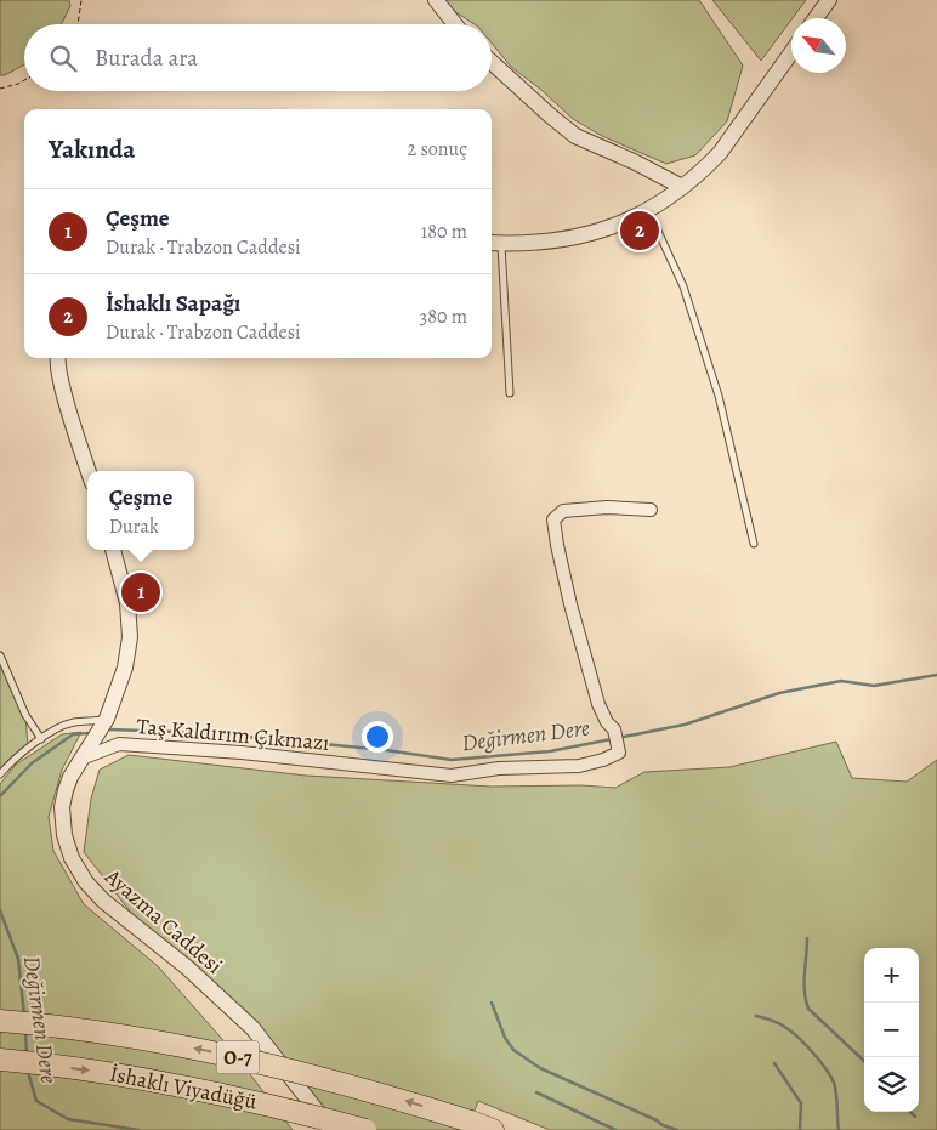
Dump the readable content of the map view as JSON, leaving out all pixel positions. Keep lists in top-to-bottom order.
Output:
{
  "streets": {
    "highway": ["O-7", "İshaklı Viyadüğü"],
    "street": ["Taş Kaldırım Çıkmazı", "Ayazma Caddesi"]
  },
  "crossings": [
    ["Taş Kaldırım Çıkmazı", "Ayazma Caddesi"]
  ],
  "water": ["Değirmen Dere"],
  "north": "top left",
  "page": {
    "search": "Burada ara",
    "heading": ["Yakında", "2 sonuç"],
    "list": [
      {
        "mark": "1",
        "name": "Çeşme",
        "note": "Durak · Trabzon Caddesi",
        "value": "180 m"
      },
      {
        "mark": "2",
        "name": "İshaklı Sapağı",
        "note": "Durak · Trabzon Caddesi",
        "value": "380 m"
      }
    ],
    "pins": ["2", "1"],
    "popup": ["Çeşme", "Durak"],
    "map_buttons": ["+", "−"]
  }
}
